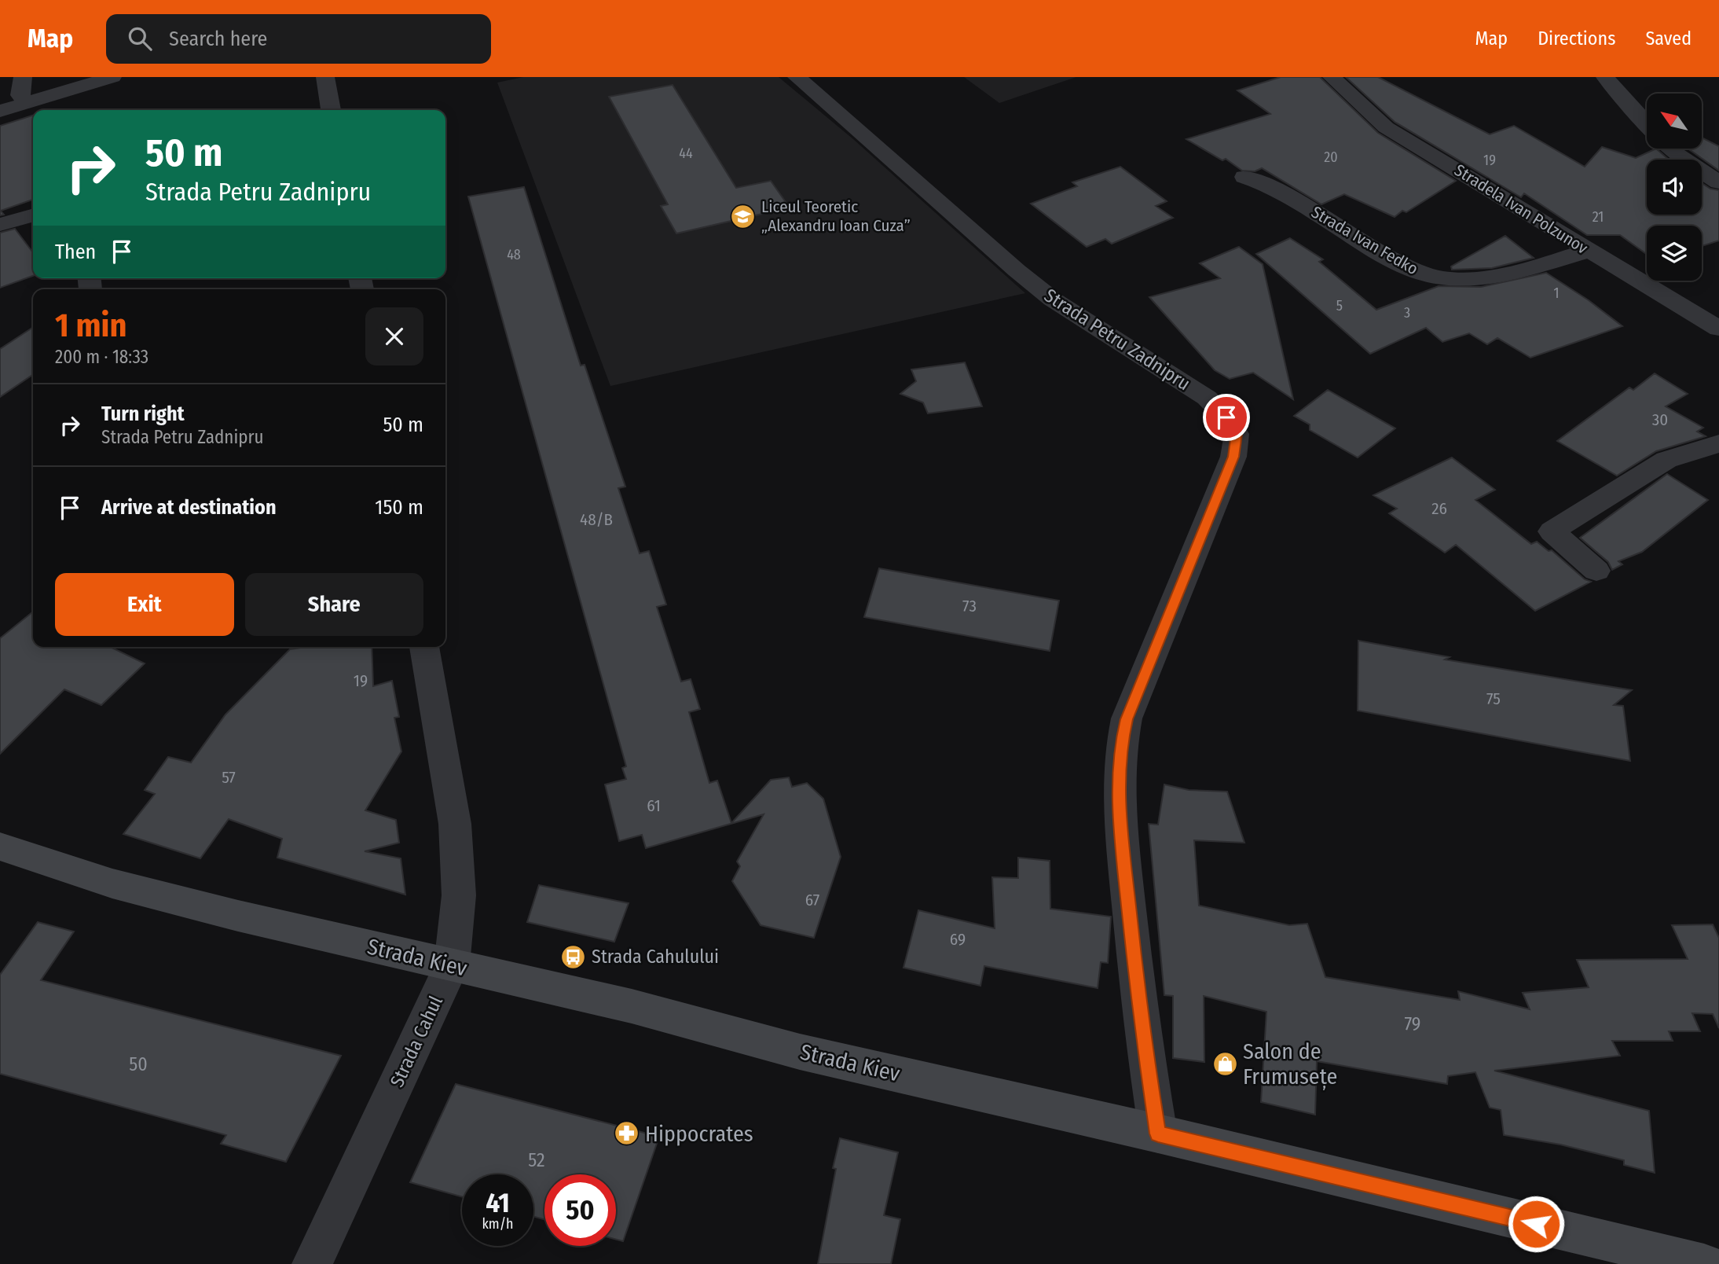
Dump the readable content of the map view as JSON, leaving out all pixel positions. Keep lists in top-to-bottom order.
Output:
{
  "streets": {
    "main road": ["Strada Kiev"],
    "street": [
      "Stradela Ivan Polzunov",
      "Strada Ivan Fedko",
      "Strada Petru Zadnipru",
      "Strada Cahul"
    ]
  },
  "crossings": [
    ["Stradela Ivan Polzunov", "Strada Ivan Fedko"],
    ["Strada Petru Zadnipru", "Strada Kiev"],
    ["Strada Kiev", "Strada Cahul"]
  ],
  "places": {
    "school or university": ["Liceul Teoretic „Alexandru Ioan Cuza”"],
    "bus stop": ["Strada Cahulului"],
    "shop": ["Salon de Frumusețe"],
    "pharmacy": ["Hippocrates"]
  },
  "house_numbers": [
    "44",
    "20",
    "19",
    "21",
    "48",
    "1",
    "5",
    "3",
    "30",
    "26",
    "48/B",
    "73",
    "19",
    "75",
    "57",
    "61",
    "67",
    "69",
    "79",
    "50",
    "52"
  ],
  "north": "top left",
  "page": {
    "header": "Map",
    "search": "Search here",
    "nav": ["Map", "Directions", "Saved"],
    "turn": ["50 m", "Strada Petru Zadnipru"],
    "then": "Then",
    "heading": ["1 min", "200 m · 18:33"],
    "list": [
      {
        "name": "Turn right",
        "note": "Strada Petru Zadnipru",
        "value": "50 m"
      },
      {
        "name": "Arrive at destination",
        "value": "150 m"
      }
    ],
    "buttons": ["Exit", "Share"],
    "speed": "41 km/h",
    "limit": "50"
  }
}
